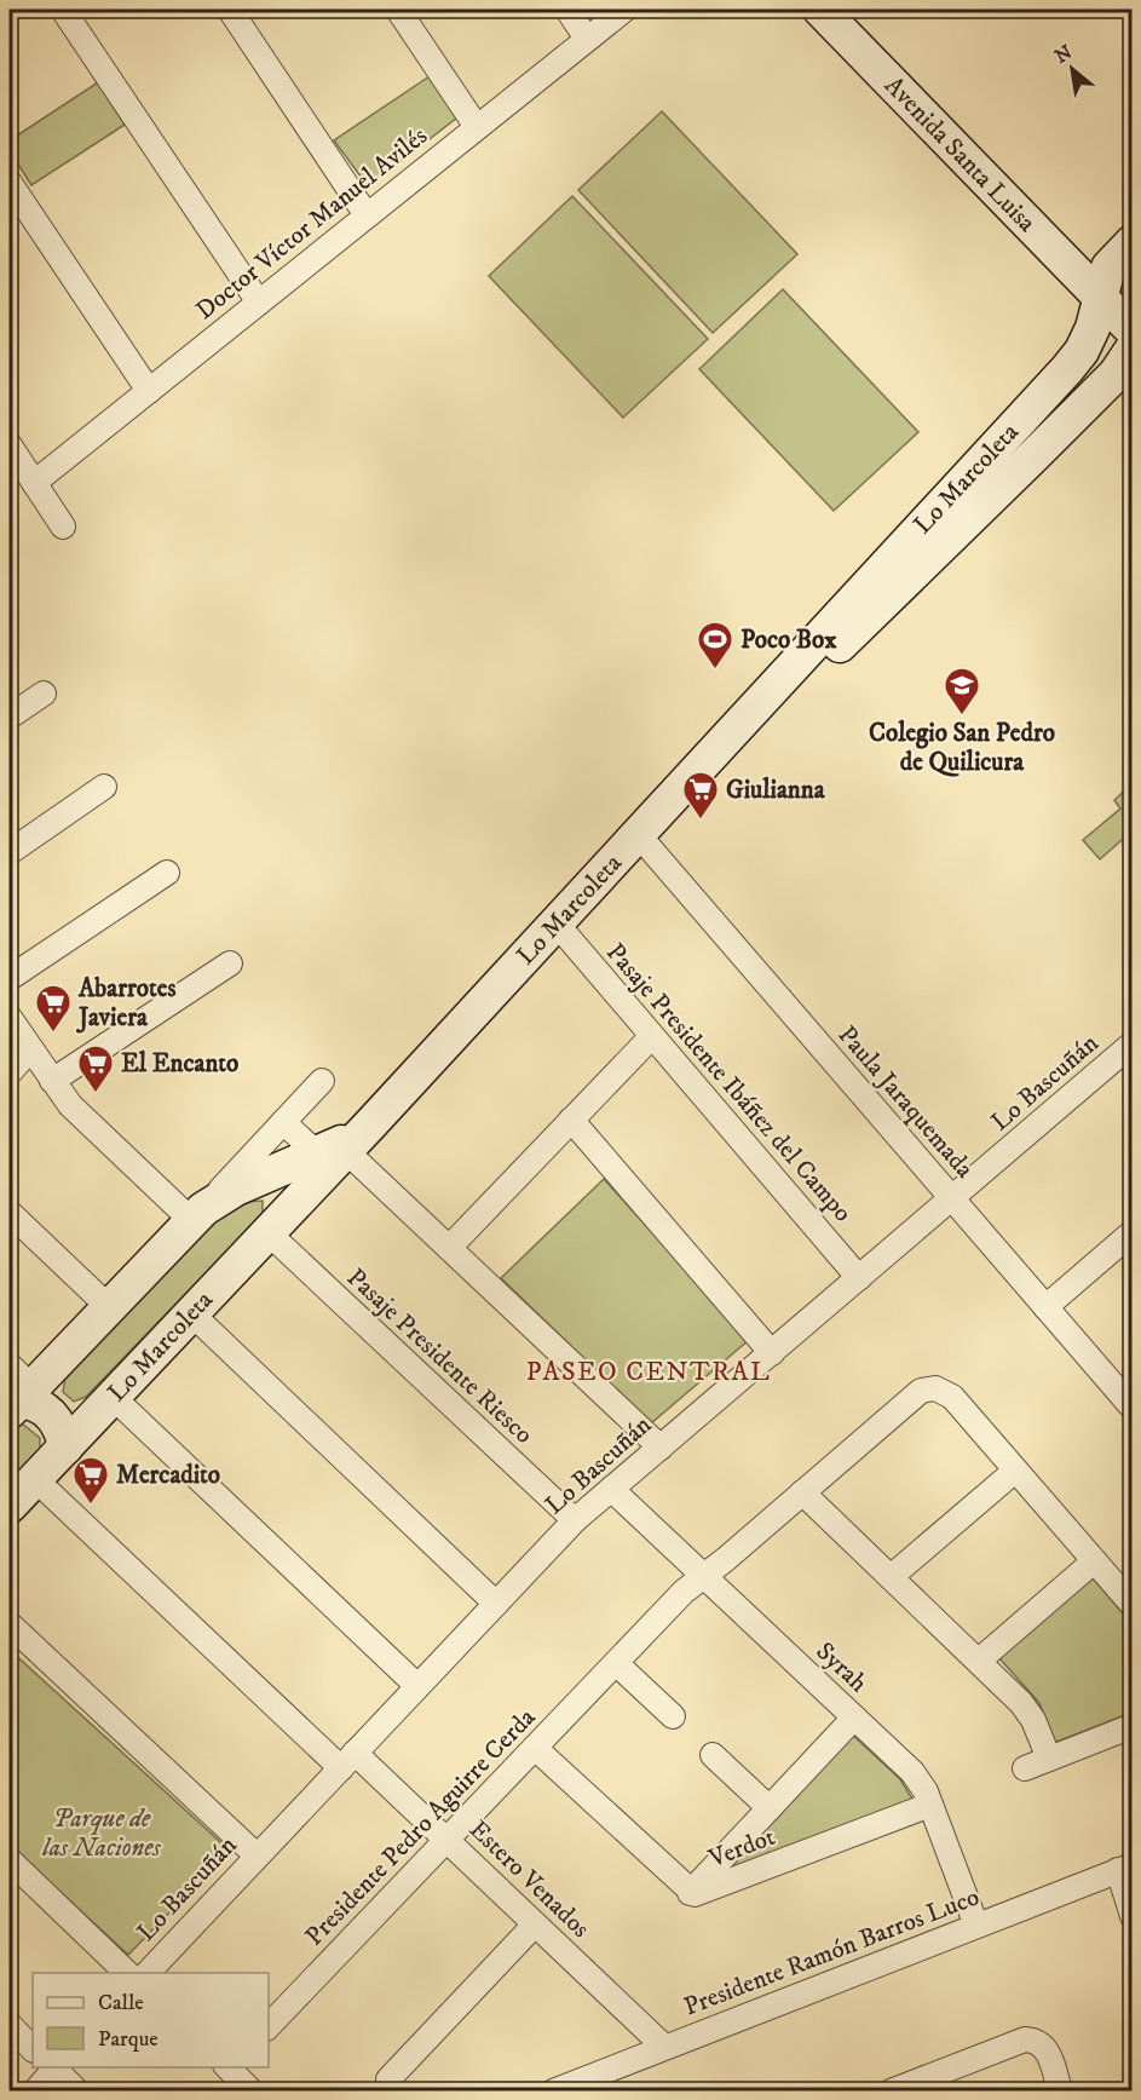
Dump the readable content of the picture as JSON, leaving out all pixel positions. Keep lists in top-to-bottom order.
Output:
{
  "streets": {
    "street": [
      "Avenida Santa Luisa",
      "Doctor Víctor Manuel Avilés",
      "Lo Marcoleta",
      "Pasaje Presidente Ibáñez del Campo",
      "Lo Bascuñán",
      "Paula Jaraquemada",
      "Pasaje Presidente Riesco",
      "Syrah",
      "Presidente Pedro Aguirre Cerda",
      "Verdot",
      "Estero Venados",
      "Presidente Ramón Barros Luco"
    ]
  },
  "crossings": [
    ["Avenida Santa Luisa", "Lo Marcoleta"],
    ["Lo Marcoleta", "Pasaje Presidente Ibáñez del Campo"],
    ["Lo Marcoleta", "Paula Jaraquemada"],
    ["Lo Marcoleta", "Pasaje Presidente Riesco"],
    ["Lo Marcoleta", "Estero Venados"],
    ["Pasaje Presidente Ibáñez del Campo", "Lo Bascuñán"],
    ["Lo Bascuñán", "Paula Jaraquemada"],
    ["Lo Bascuñán", "Pasaje Presidente Riesco"],
    ["Lo Bascuñán", "Syrah"],
    ["Lo Bascuñán", "Estero Venados"],
    ["Syrah", "Presidente Pedro Aguirre Cerda"],
    ["Syrah", "Verdot"],
    ["Syrah", "Presidente Ramón Barros Luco"],
    ["Presidente Pedro Aguirre Cerda", "Verdot"],
    ["Presidente Pedro Aguirre Cerda", "Estero Venados"],
    ["Estero Venados", "Presidente Ramón Barros Luco"]
  ],
  "districts": ["PASEO CENTRAL"],
  "parks": ["Parque de las Naciones"],
  "places": {
    "sports": ["Poco Box"],
    "school or university": ["Colegio San Pedro de Quilicura"],
    "supermarket": [
      "Giulianna",
      "Abarrotes Javiera",
      "El Encanto",
      "Mercadito"
    ]
  },
  "legend": ["Calle", "Parque"],
  "north": "top left"
}
